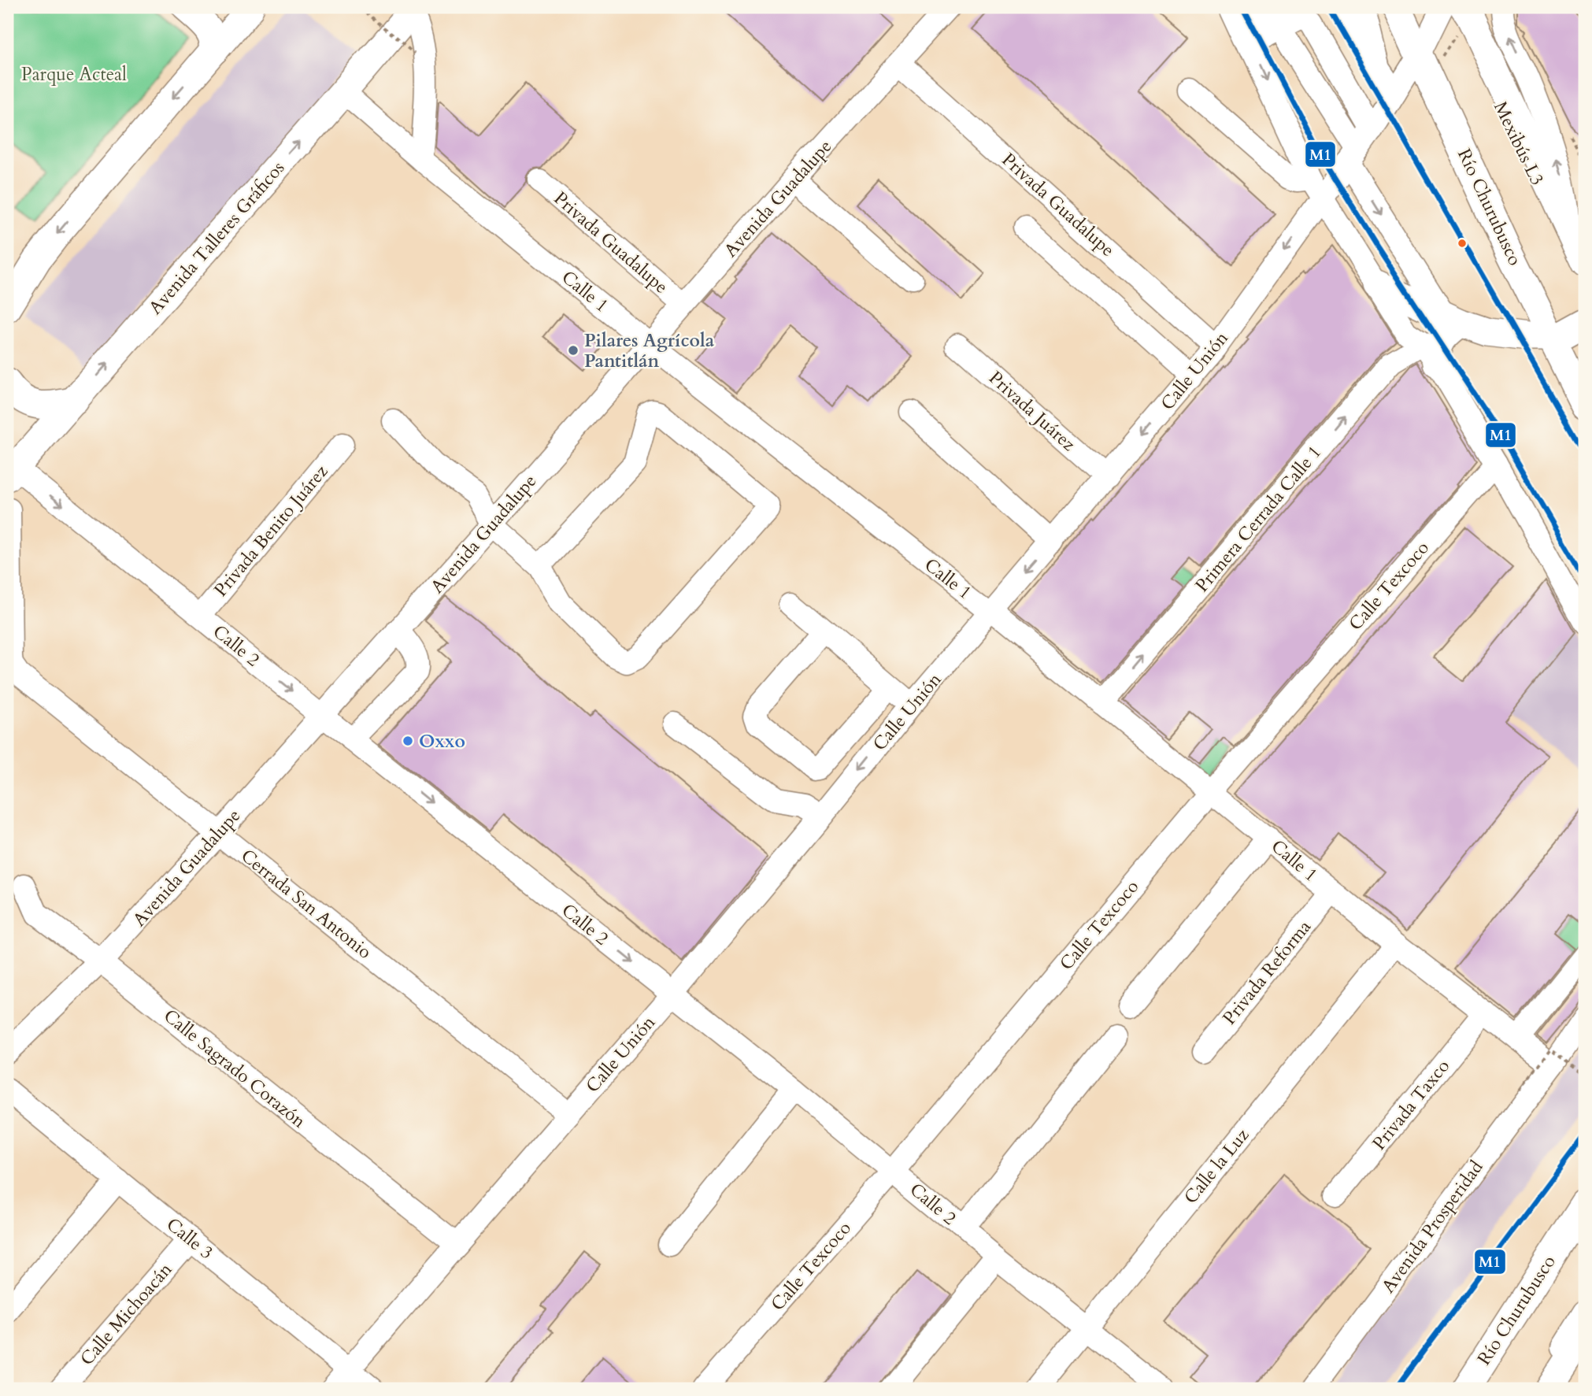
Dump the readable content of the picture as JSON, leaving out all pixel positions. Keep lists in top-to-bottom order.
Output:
{
  "streets": {
    "main road": ["Río Churubusco", "Avenida Talleres Gráficos"],
    "street": [
      "Mexibús L3",
      "Avenida Guadalupe",
      "Privada Guadalupe",
      "Calle 1",
      "Calle Unión",
      "Privada Juárez",
      "Primera Cerrada Calle 1",
      "Privada Benito Juárez",
      "Calle Texcoco",
      "Calle 2",
      "Cerrada San Antonio",
      "Privada Reforma",
      "Calle Sagrado Corazón",
      "Privada Taxco",
      "Calle la Luz",
      "Avenida Prosperidad",
      "Calle 3",
      "Calle Michoacán"
    ]
  },
  "crossings": [
    ["Avenida Guadalupe", "Privada Guadalupe"],
    ["Avenida Guadalupe", "Calle 1"],
    ["Avenida Guadalupe", "Calle 2"],
    ["Avenida Guadalupe", "Cerrada San Antonio"],
    ["Avenida Guadalupe", "Calle Sagrado Corazón"],
    ["Privada Guadalupe", "Calle Unión"],
    ["Río Churubusco", "Calle Unión"],
    ["Avenida Talleres Gráficos", "Calle 1"],
    ["Avenida Talleres Gráficos", "Calle 2"],
    ["Calle 1", "Calle Unión"],
    ["Calle 1", "Primera Cerrada Calle 1"],
    ["Calle 1", "Calle Texcoco"],
    ["Calle 1", "Privada Reforma"],
    ["Calle 1", "Privada Taxco"],
    ["Calle 1", "Calle la Luz"],
    ["Calle 1", "Avenida Prosperidad"],
    ["Calle Unión", "Privada Juárez"],
    ["Calle Unión", "Calle 2"],
    ["Calle Unión", "Cerrada San Antonio"],
    ["Calle Unión", "Calle Sagrado Corazón"],
    ["Calle Unión", "Calle 3"],
    ["Privada Benito Juárez", "Calle 2"],
    ["Calle Texcoco", "Calle 2"],
    ["Calle 2", "Calle la Luz"],
    ["Calle 3", "Calle Michoacán"]
  ],
  "one_way": ["Primera Cerrada Calle 1", "Calle 2"],
  "parks": ["Parque Acteal"],
  "places": ["Pilares Agrícola Pantitlán", "Oxxo"],
  "lines": ["transit line M1"]
}
